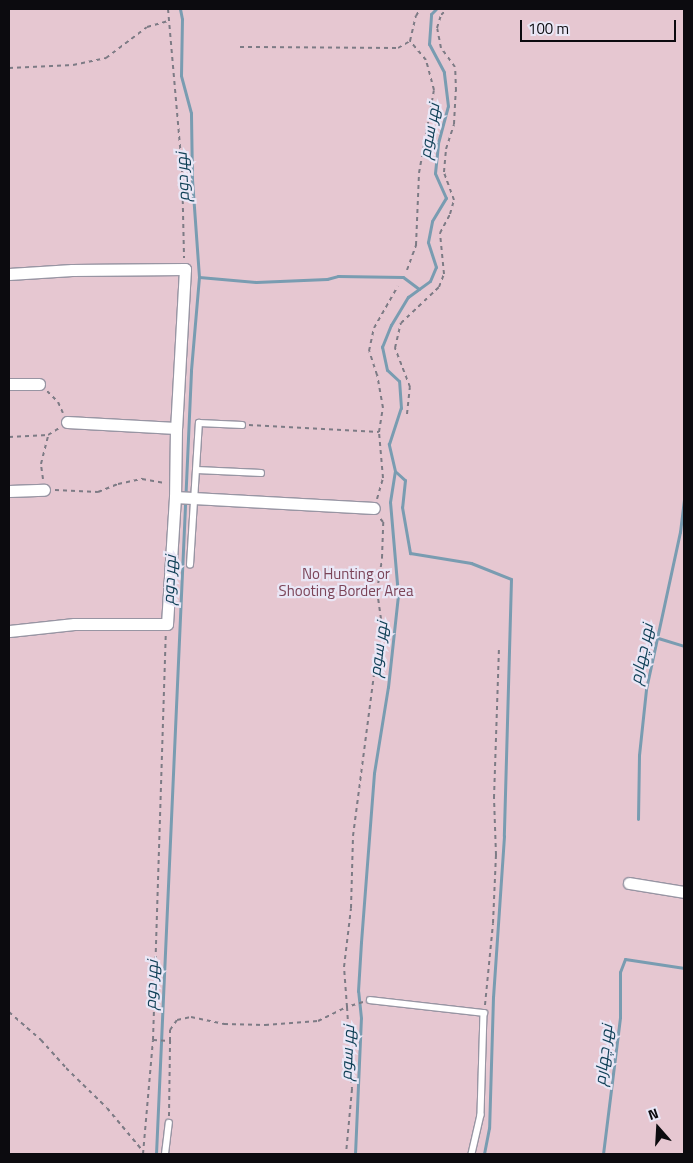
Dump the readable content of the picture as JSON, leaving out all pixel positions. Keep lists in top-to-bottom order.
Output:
{
  "water": ["نهر سوم", "نهر دوم", "نهر چهارم"],
  "parks": ["No Hunting or Shooting Border Area"],
  "scale_bar": "100 m",
  "north": "top"
}
